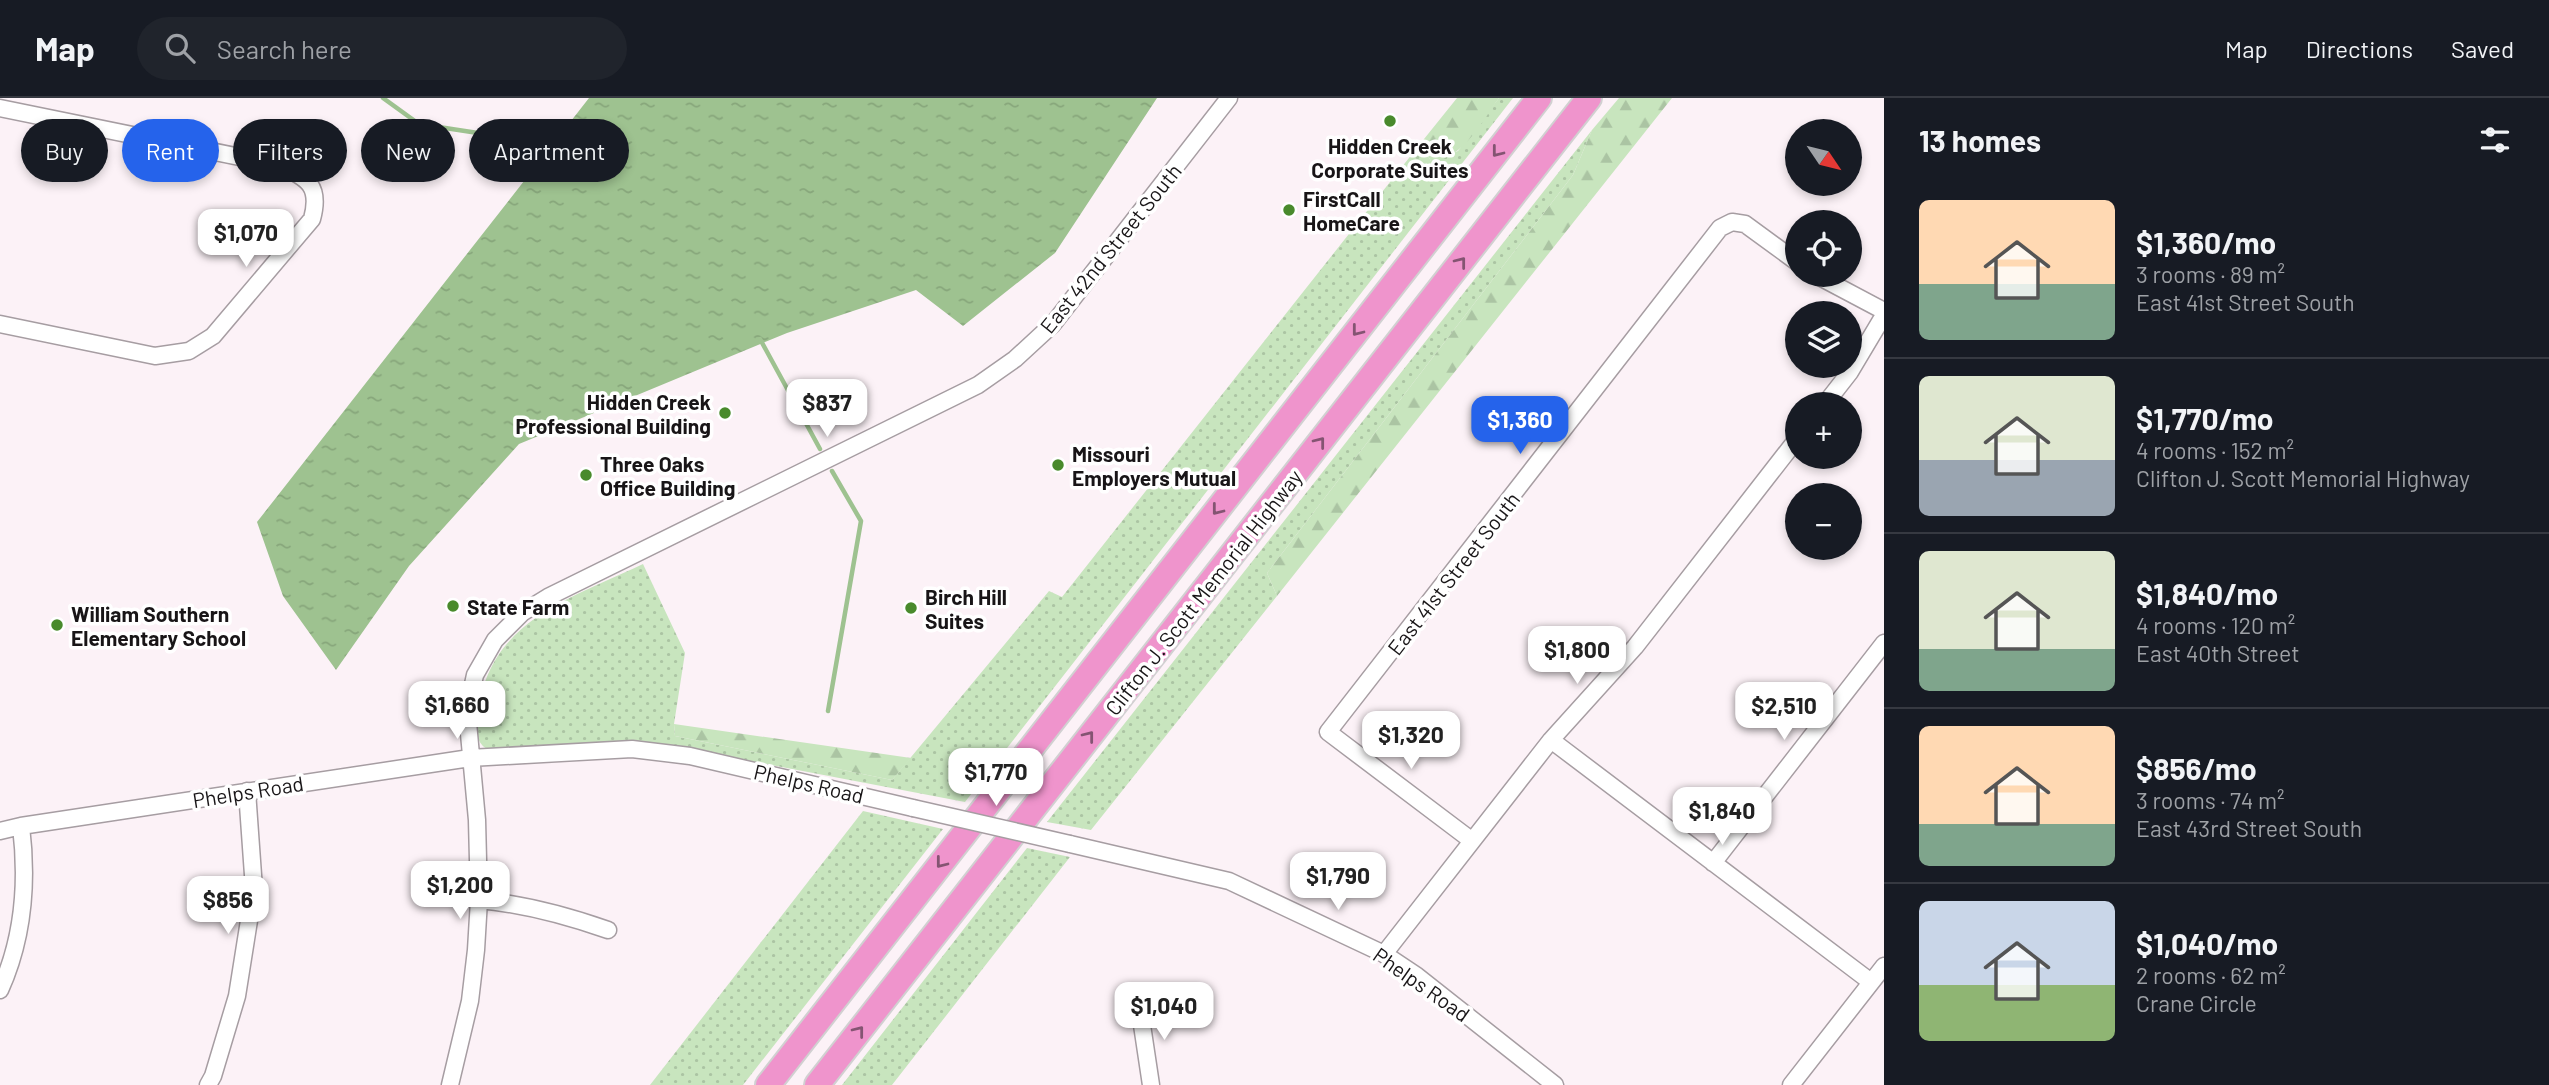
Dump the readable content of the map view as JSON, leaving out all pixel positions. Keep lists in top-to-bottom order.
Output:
{
  "streets": {
    "highway": ["Clifton J. Scott Memorial Highway"],
    "street": ["East 42nd Street South", "East 41st Street South", "Phelps Road"]
  },
  "crossings": [
    ["East 42nd Street South", "Phelps Road"]
  ],
  "places": [
    "Hidden Creek Corporate Suites",
    "FirstCall HomeCare",
    "Hidden Creek Professional Building",
    "Missouri Employers Mutual",
    "Three Oaks Office Building",
    "State Farm",
    "Birch Hill Suites",
    "William Southern Elementary School"
  ],
  "north": "bottom right",
  "page": {
    "header": "Map",
    "search": "Search here",
    "nav": ["Map", "Directions", "Saved"],
    "heading": "13 homes",
    "map_buttons": ["+", "−"],
    "chip": [
      "Buy",
      "Rent",
      "Filters",
      "New",
      "Apartment"
    ],
    "list": [
      {
        "name": "$1,360/mo",
        "note": "3 rooms · 89 m² · East 41st Street South"
      },
      {
        "name": "$1,770/mo",
        "note": "4 rooms · 152 m² · Clifton J. Scott Memorial Highway"
      },
      {
        "name": "$1,840/mo",
        "note": "4 rooms · 120 m² · East 40th Street"
      },
      {
        "name": "$856/mo",
        "note": "3 rooms · 74 m² · East 43rd Street South"
      },
      {
        "name": "$1,040/mo",
        "note": "2 rooms · 62 m² · Crane Circle"
      }
    ],
    "price": [
      "$1,070",
      "$837",
      "$1,360",
      "$1,800",
      "$1,660",
      "$2,510",
      "$1,320",
      "$1,770",
      "$1,840",
      "$1,790",
      "$1,200",
      "$856",
      "$1,040"
    ]
  }
}
